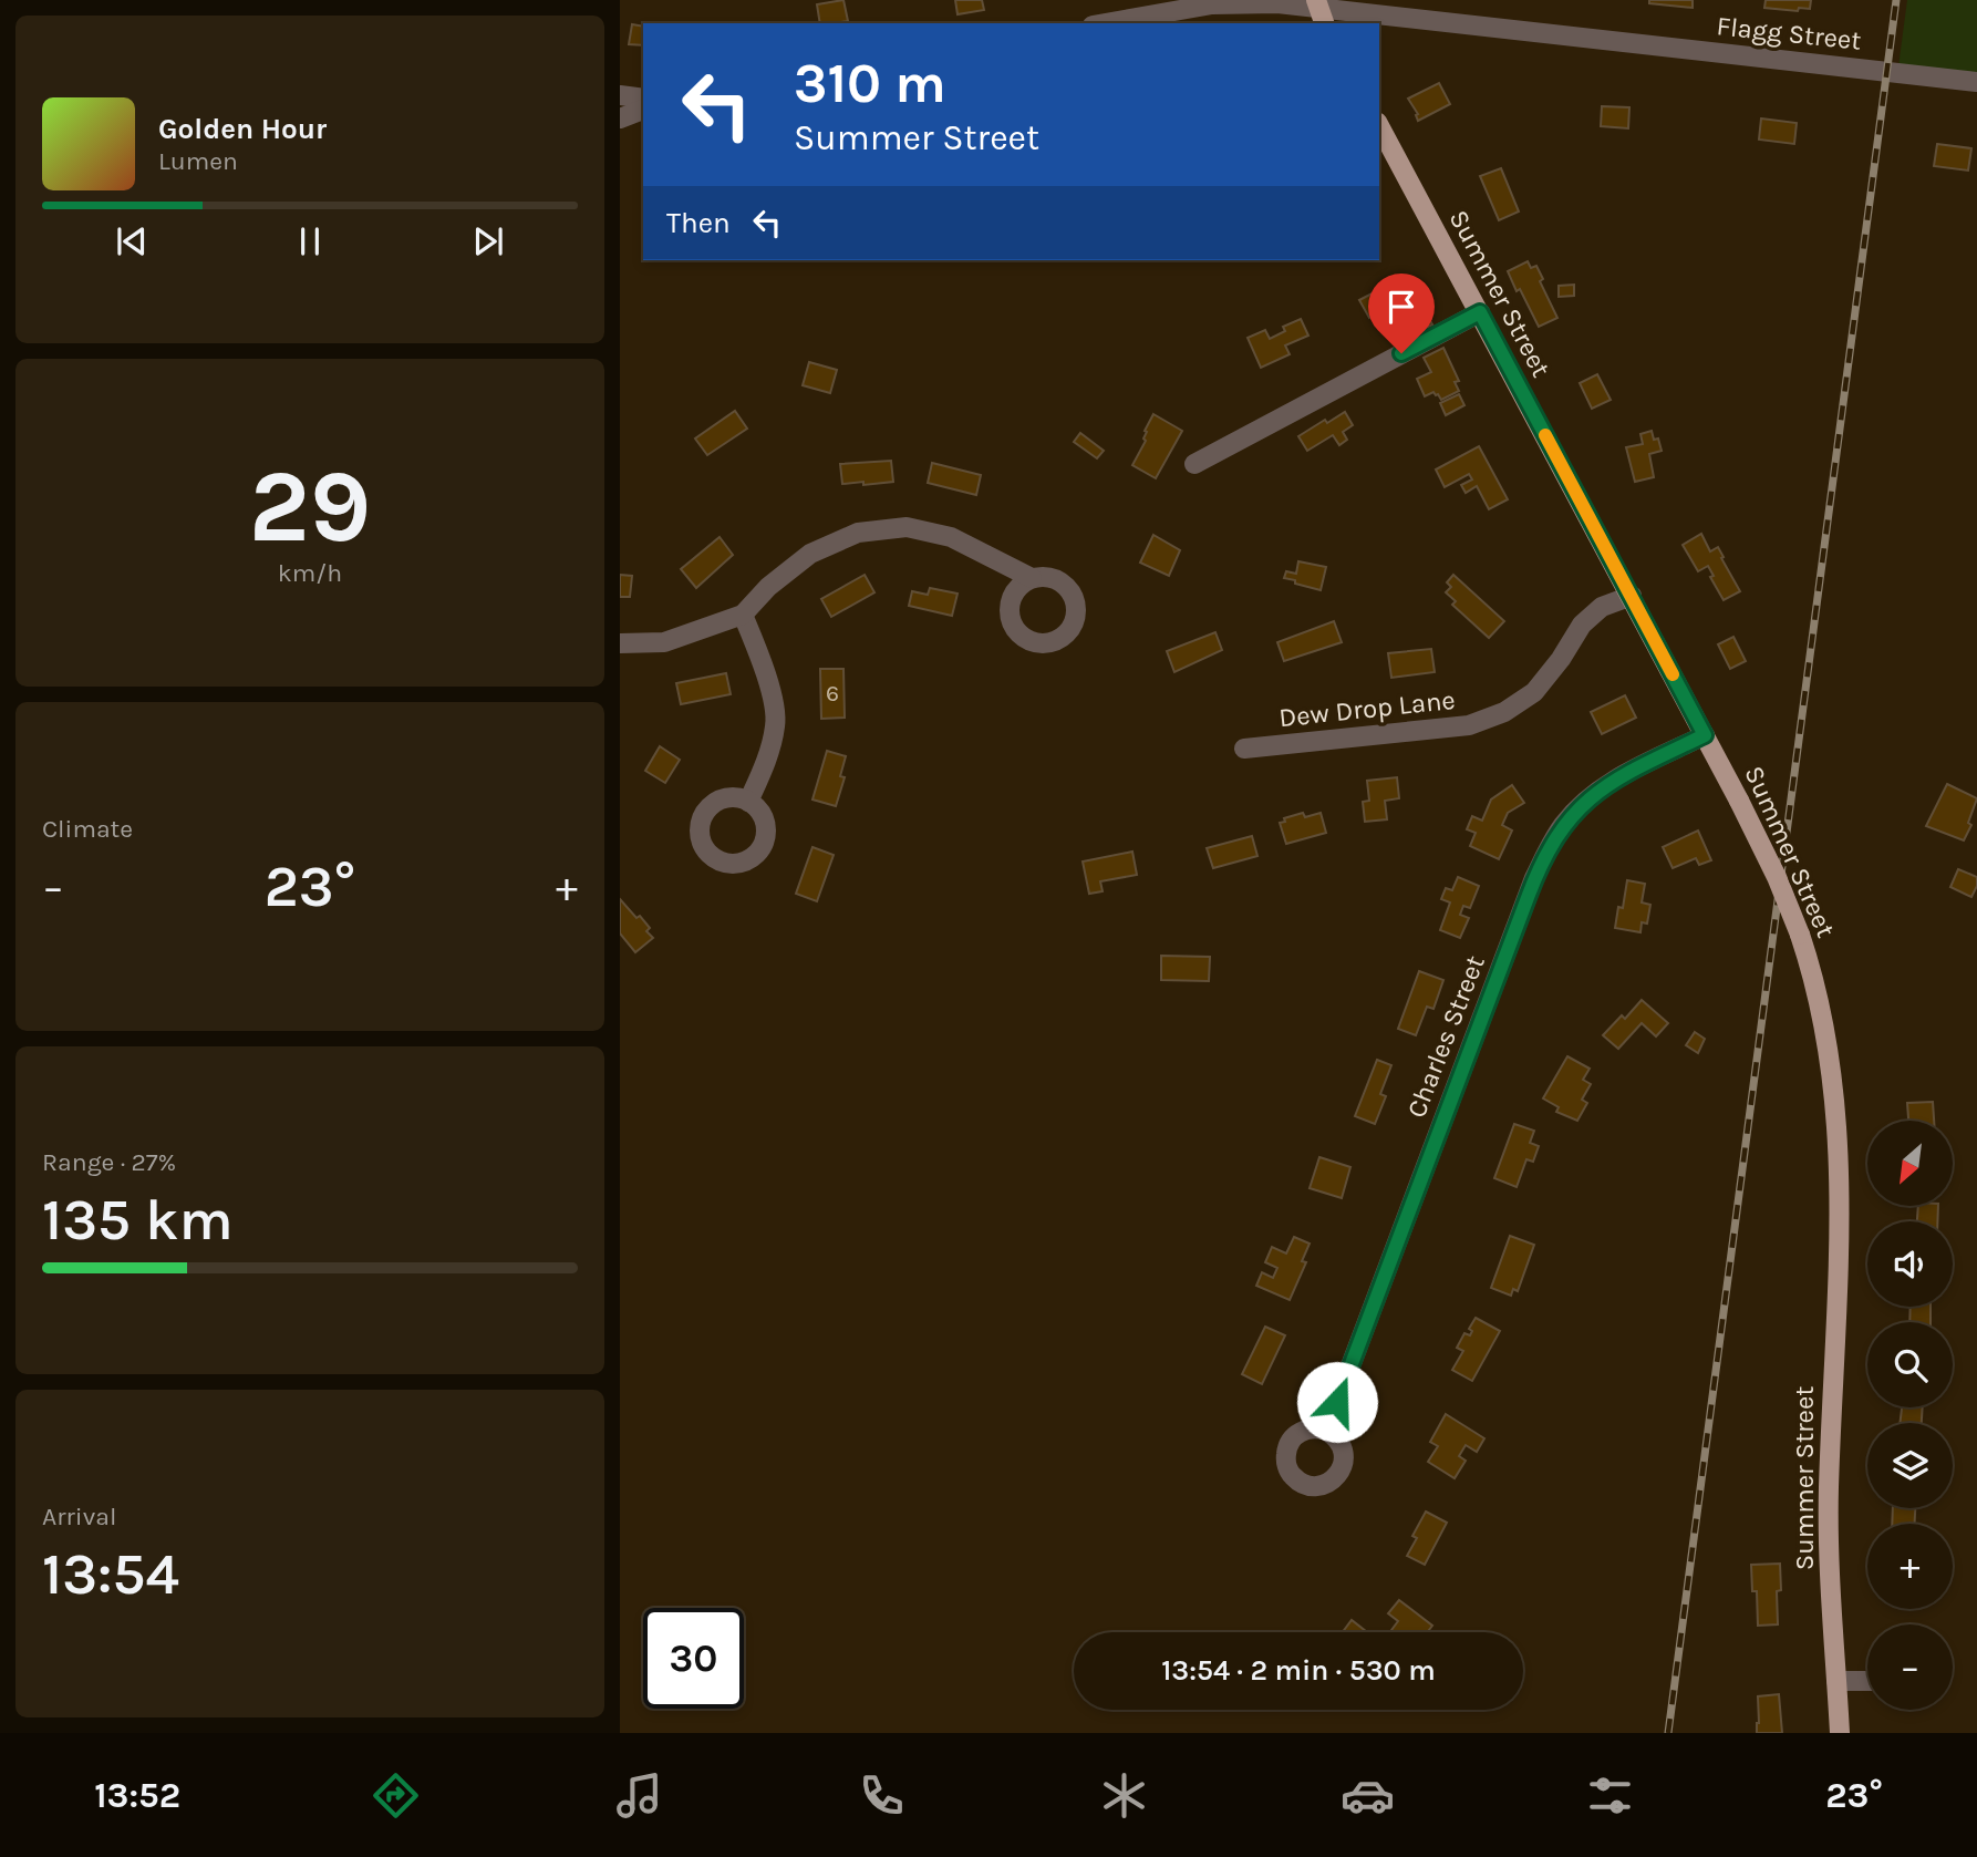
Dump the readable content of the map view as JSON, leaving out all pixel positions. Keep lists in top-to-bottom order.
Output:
{
  "streets": {
    "main road": ["Summer Street"],
    "street": ["Flagg Street", "Dew Drop Lane", "Charles Street"]
  },
  "crossings": [
    ["Summer Street", "Dew Drop Lane"],
    ["Summer Street", "Charles Street"]
  ],
  "house_numbers": ["6"],
  "north": "bottom left",
  "page": {
    "turn": ["310 m", "Summer Street"],
    "song": ["Golden Hour", "Lumen"],
    "then": "Then",
    "tile": [
      ["29", "km/h"],
      "Climate",
      ["Range · 27%", "135 km"],
      ["Arrival", "13:54"]
    ],
    "heat": ["−", "23°", "+"],
    "map_buttons": ["+", "−"],
    "limit": "30",
    "trip": "13:54 · 2 min · 530 m",
    "tabs": ["13:52", "23°"]
  }
}
